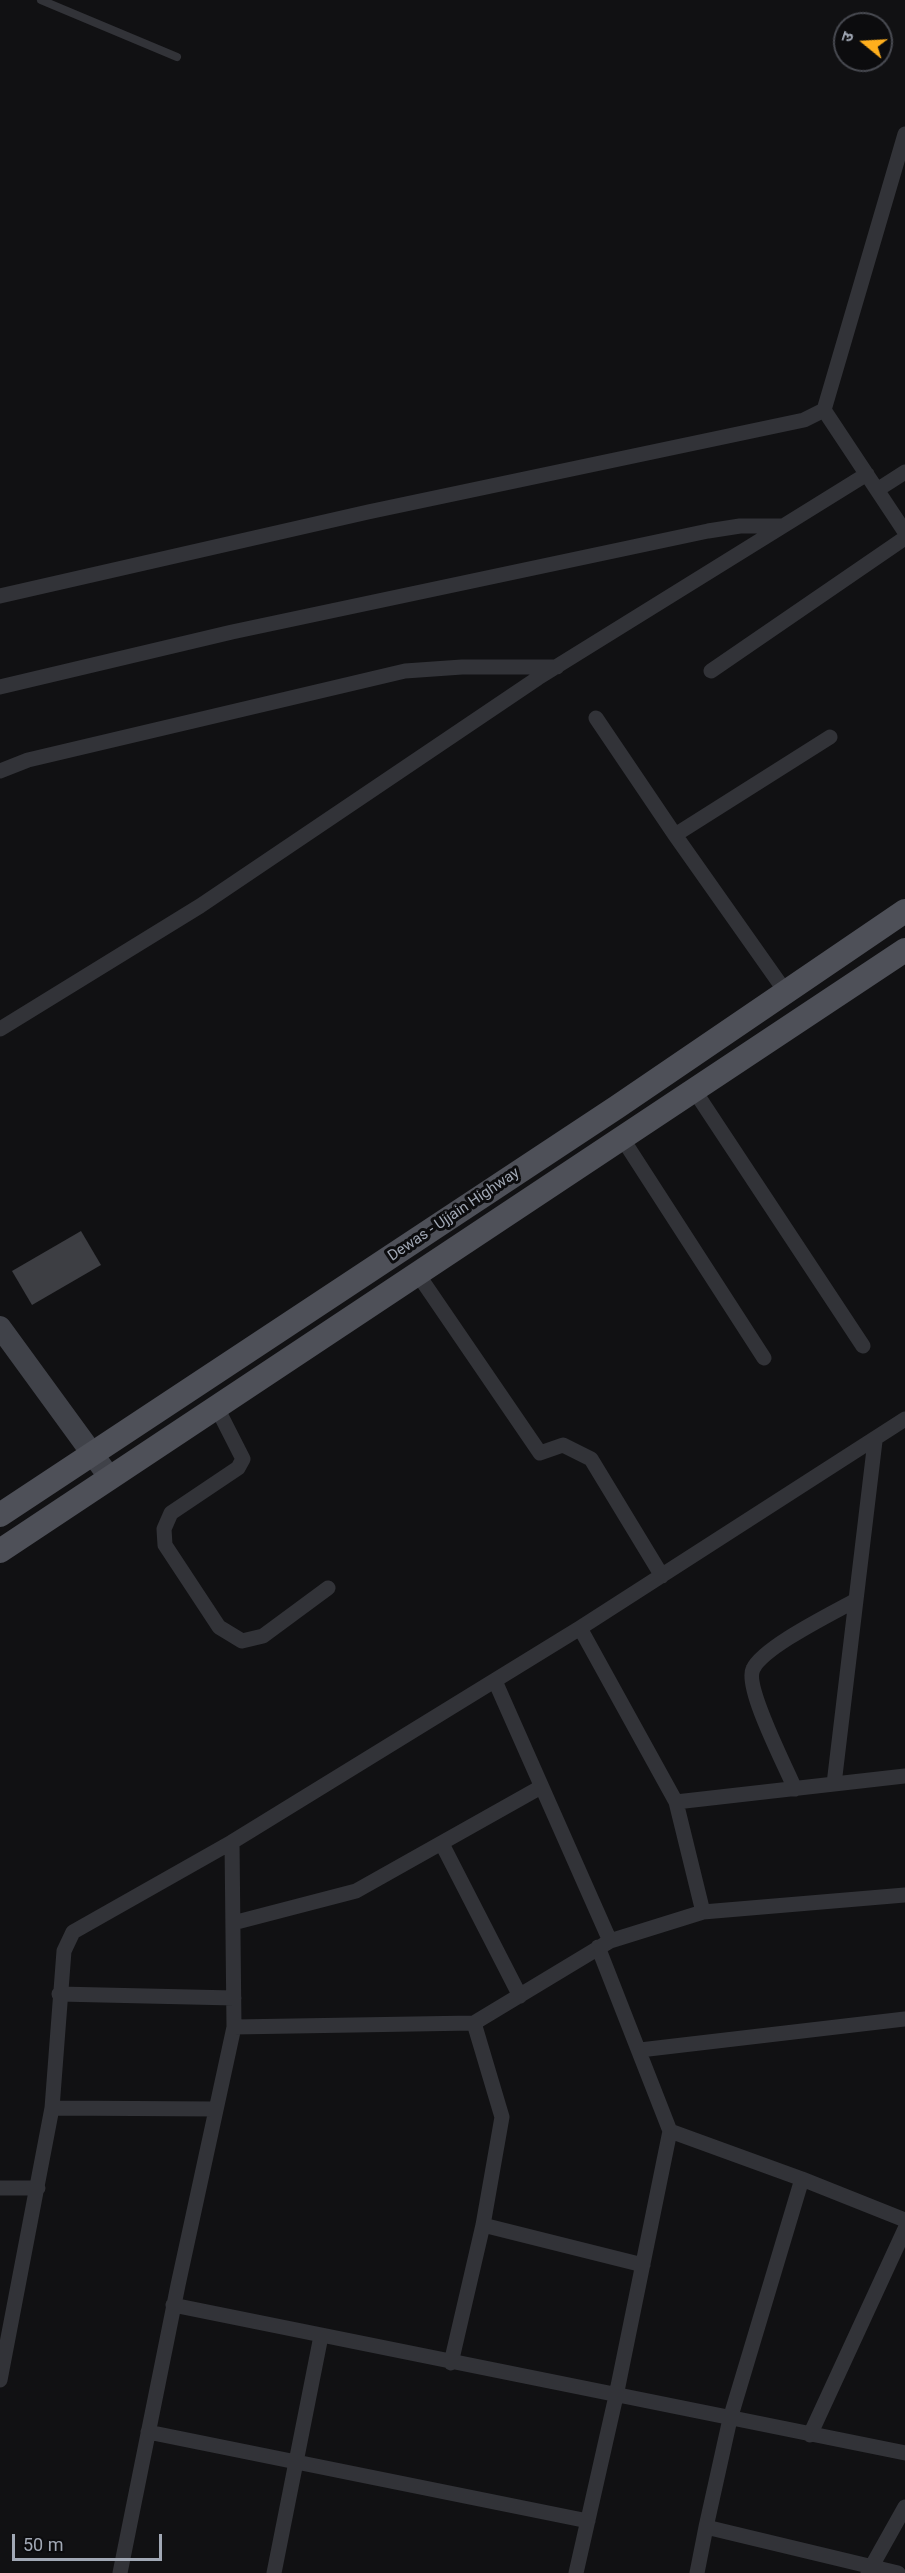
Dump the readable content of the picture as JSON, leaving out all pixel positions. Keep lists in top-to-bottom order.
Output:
{
  "streets": {
    "main road": ["Dewas - Ujjain Highway"]
  },
  "scale_bar": "50 m",
  "north": "left"
}
